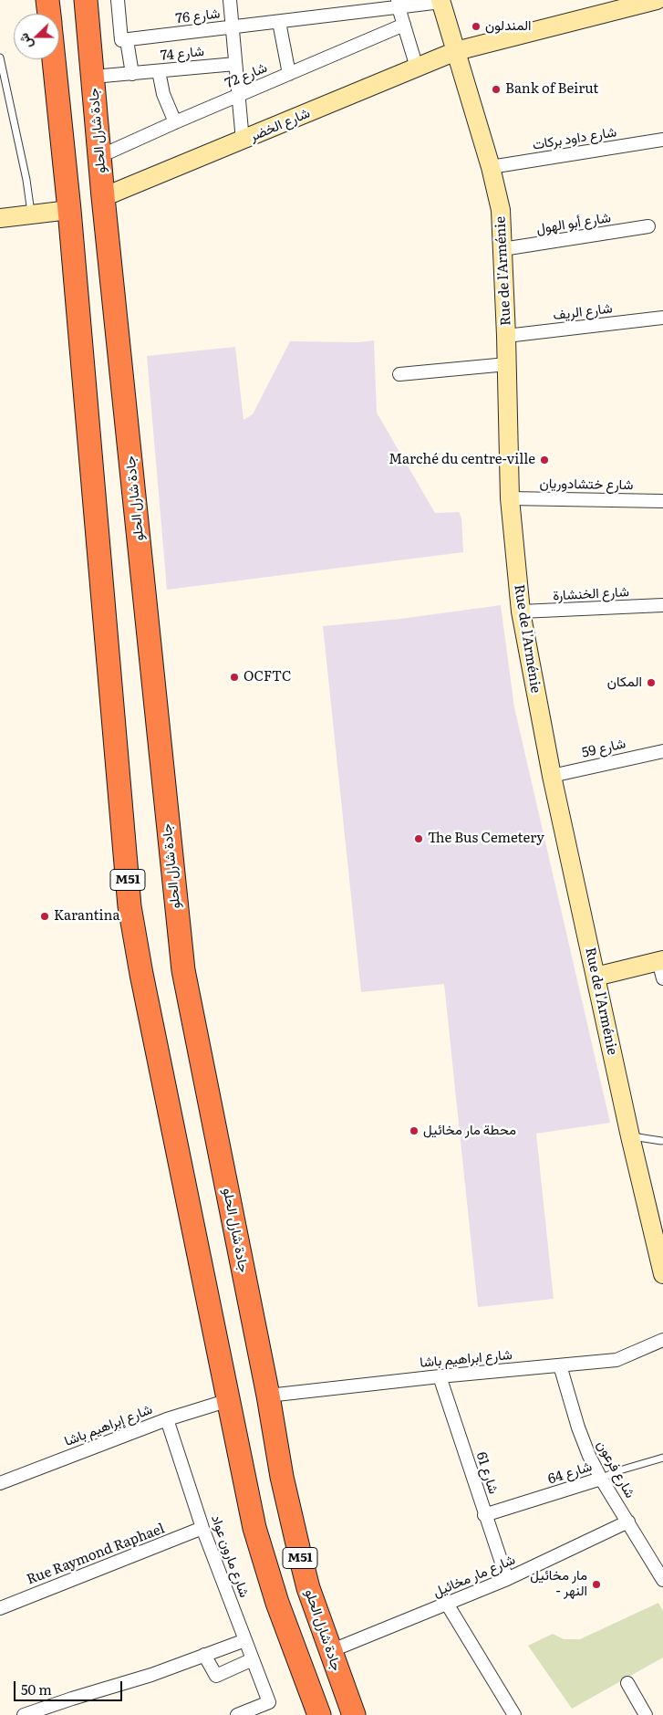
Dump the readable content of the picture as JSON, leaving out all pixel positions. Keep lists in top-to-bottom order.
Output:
{
  "streets": {
    "highway": ["جادة شارل الحلو", "M51"],
    "street": [
      "شارع 76",
      "شارع 74",
      "شارع 72",
      "شارع الخضر",
      "شارع داود بركات",
      "شارع أبو الهول",
      "Rue de l'Arménie",
      "شارع الريف",
      "شارع ختشادوريان",
      "شارع الخنشارة",
      "شارع 59",
      "شارع ابراهيم باشا",
      "شارع إبراهيم باشا",
      "شارع فرعون",
      "شارع 61",
      "شارع 64",
      "Rue Raymond Raphael",
      "شارع مارون عواد",
      "شارع مار مخائيل"
    ]
  },
  "crossings": [
    ["شارع 76", "Rue de l'Arménie"],
    ["شارع 74", "جادة شارل الحلو"],
    ["شارع 72", "جادة شارل الحلو"],
    ["شارع الخضر", "جادة شارل الحلو"],
    ["شارع الخضر", "Rue de l'Arménie"],
    ["جادة شارل الحلو", "شارع ابراهيم باشا"],
    ["جادة شارل الحلو", "شارع مار مخائيل"],
    ["شارع داود بركات", "Rue de l'Arménie"],
    ["شارع أبو الهول", "Rue de l'Arménie"],
    ["Rue de l'Arménie", "شارع الريف"],
    ["Rue de l'Arménie", "شارع ختشادوريان"],
    ["Rue de l'Arménie", "شارع الخنشارة"],
    ["Rue de l'Arménie", "شارع 59"],
    ["M51", "شارع إبراهيم باشا"],
    ["شارع ابراهيم باشا", "شارع فرعون"],
    ["شارع ابراهيم باشا", "شارع 61"],
    ["شارع إبراهيم باشا", "شارع مارون عواد"],
    ["شارع فرعون", "شارع 64"],
    ["شارع فرعون", "شارع مار مخائيل"],
    ["شارع 61", "شارع 64"],
    ["شارع 61", "شارع مار مخائيل"],
    ["Rue Raymond Raphael", "شارع مارون عواد"]
  ],
  "places": [
    "المندلون",
    "Bank of Beirut",
    "Marché du centre-ville",
    "OCFTC",
    "المكان",
    "The Bus Cemetery",
    "Karantina",
    "محطة مار مخائيل",
    "مار مخائيل - النهر"
  ],
  "scale_bar": "50 m",
  "north": "left"
}
